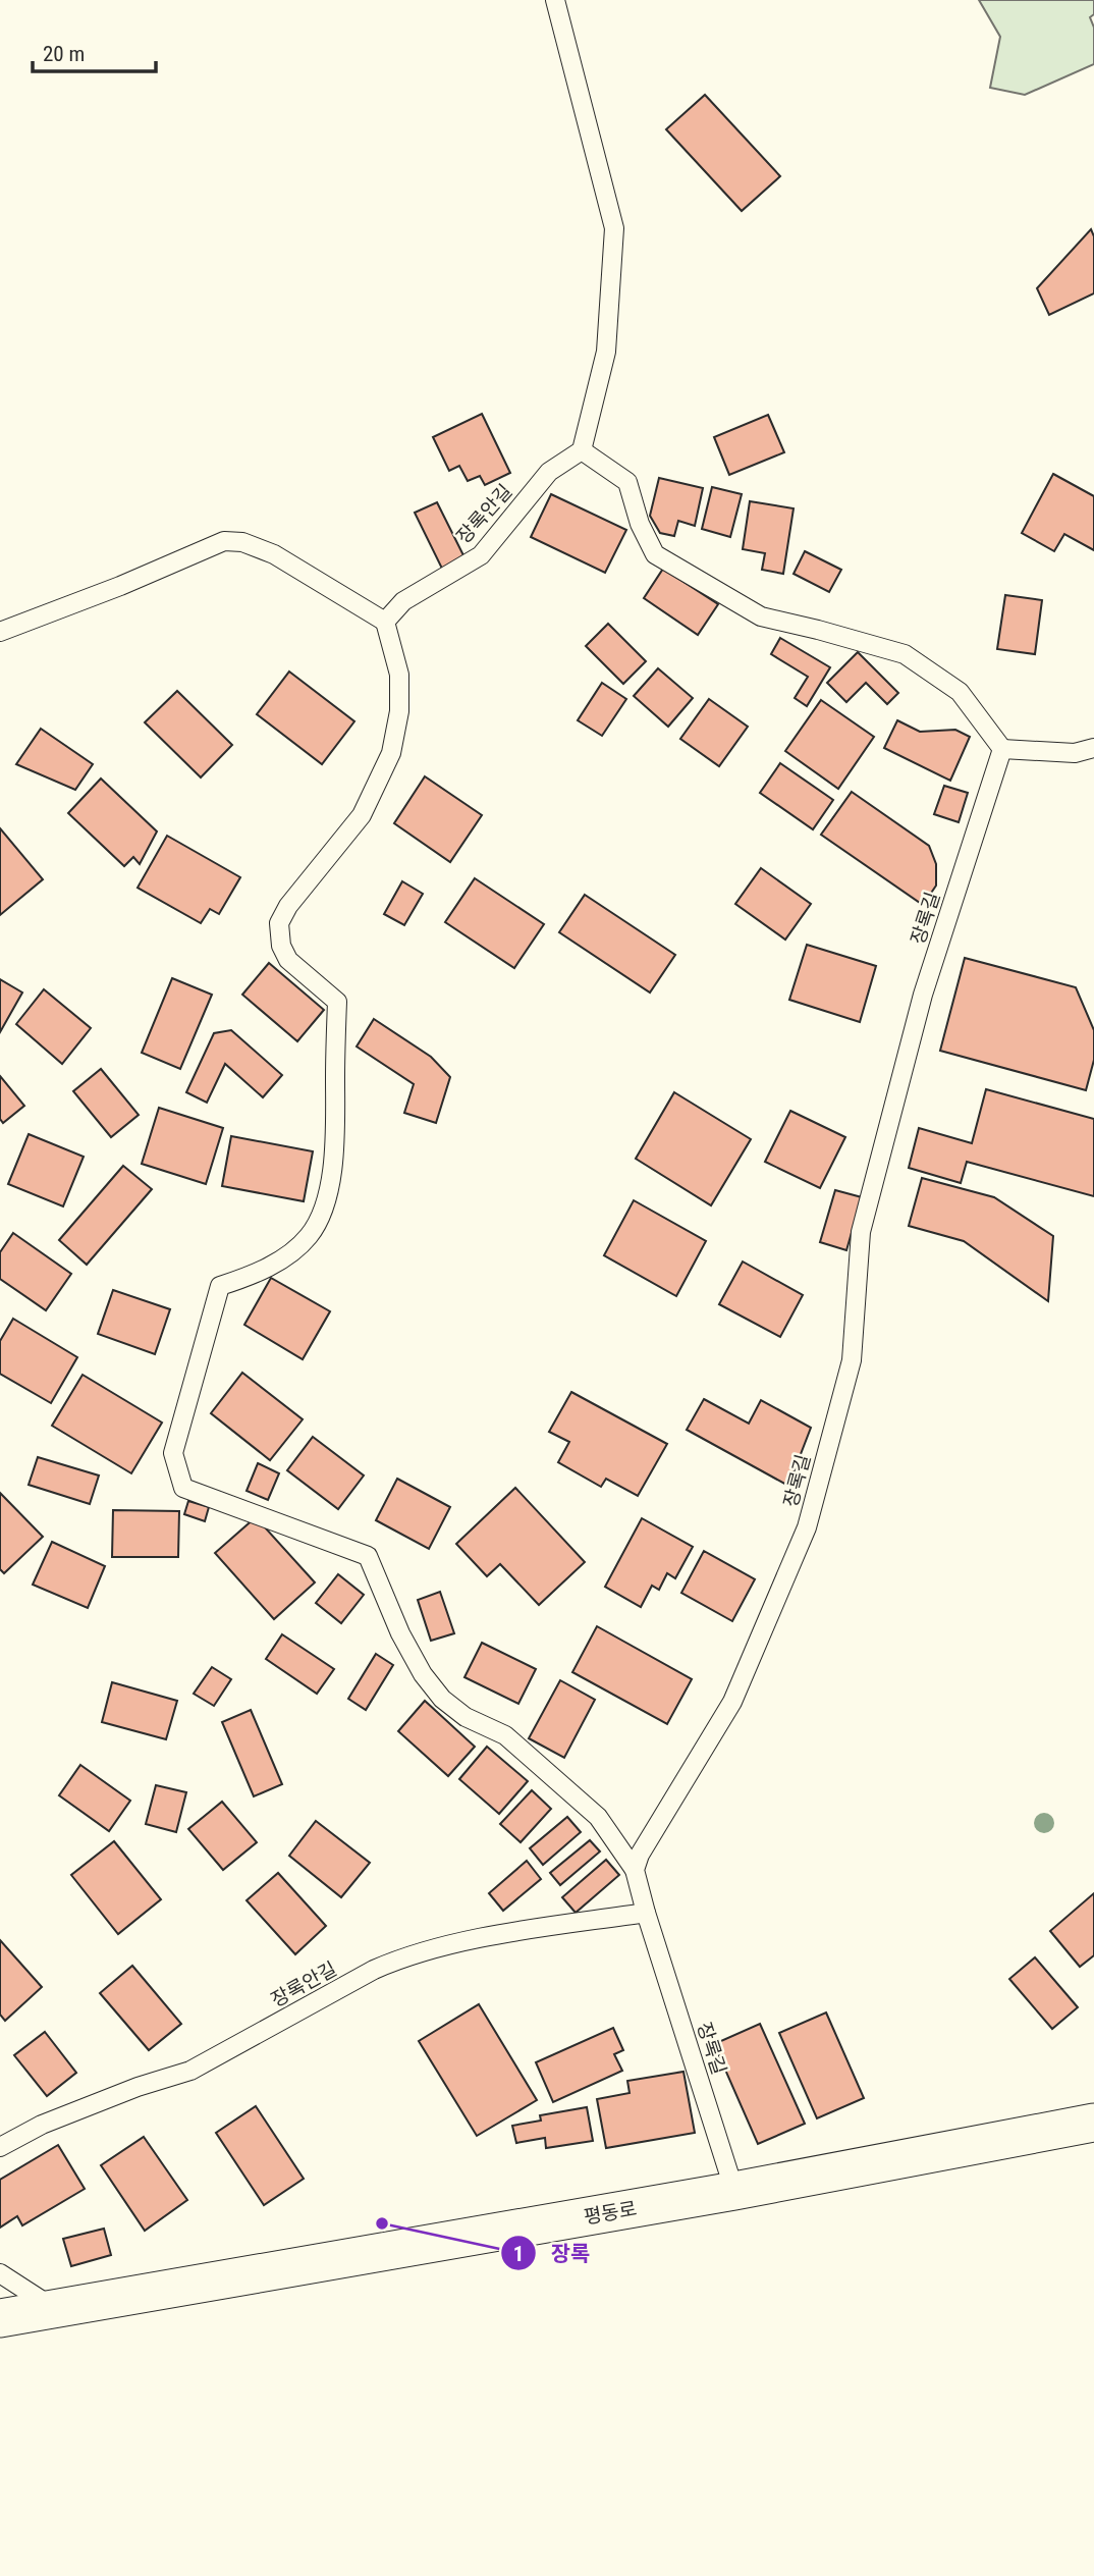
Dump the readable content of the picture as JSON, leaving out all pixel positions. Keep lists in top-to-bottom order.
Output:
{
  "streets": {
    "street": ["평동로"],
    "lane": ["장록안길", "장록길"]
  },
  "crossings": [
    ["장록안길", "장록길"],
    ["장록길", "평동로"]
  ],
  "places": ["장록"],
  "scale_bar": "20 m"
}
